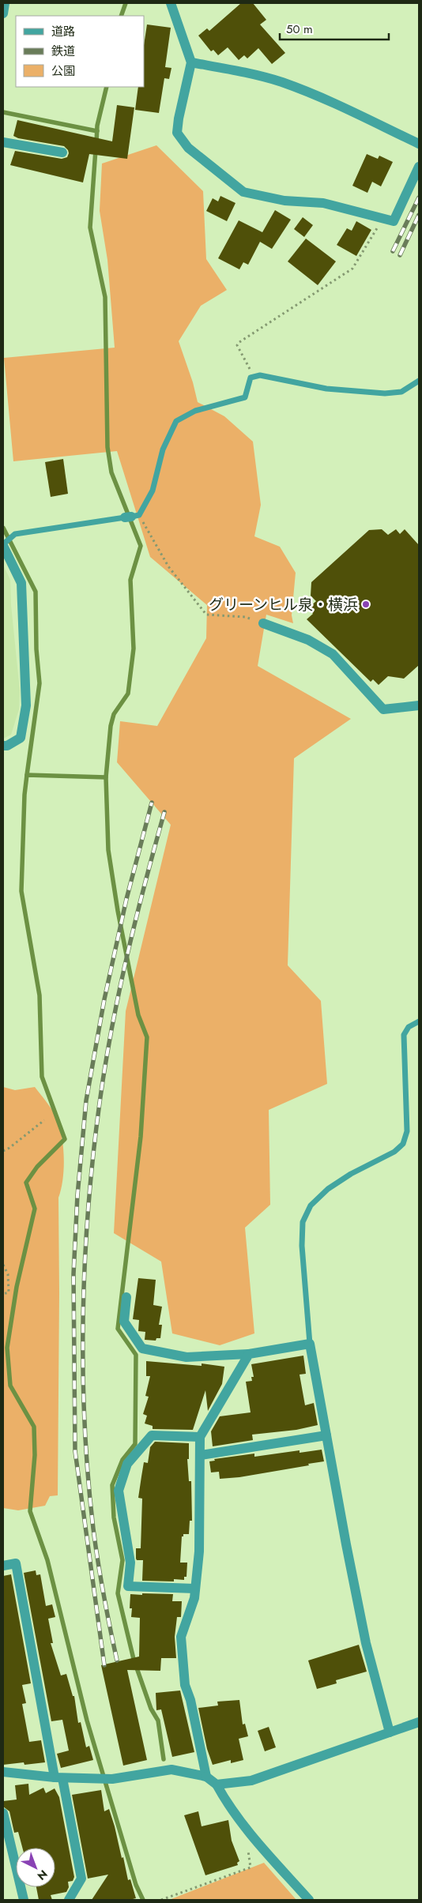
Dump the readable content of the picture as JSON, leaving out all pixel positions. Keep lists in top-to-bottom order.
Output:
{
  "places": ["グリーンヒル泉・横浜"],
  "legend": ["道路", "鉄道", "公園"],
  "scale_bar": "50 m",
  "north": "bottom right"
}
